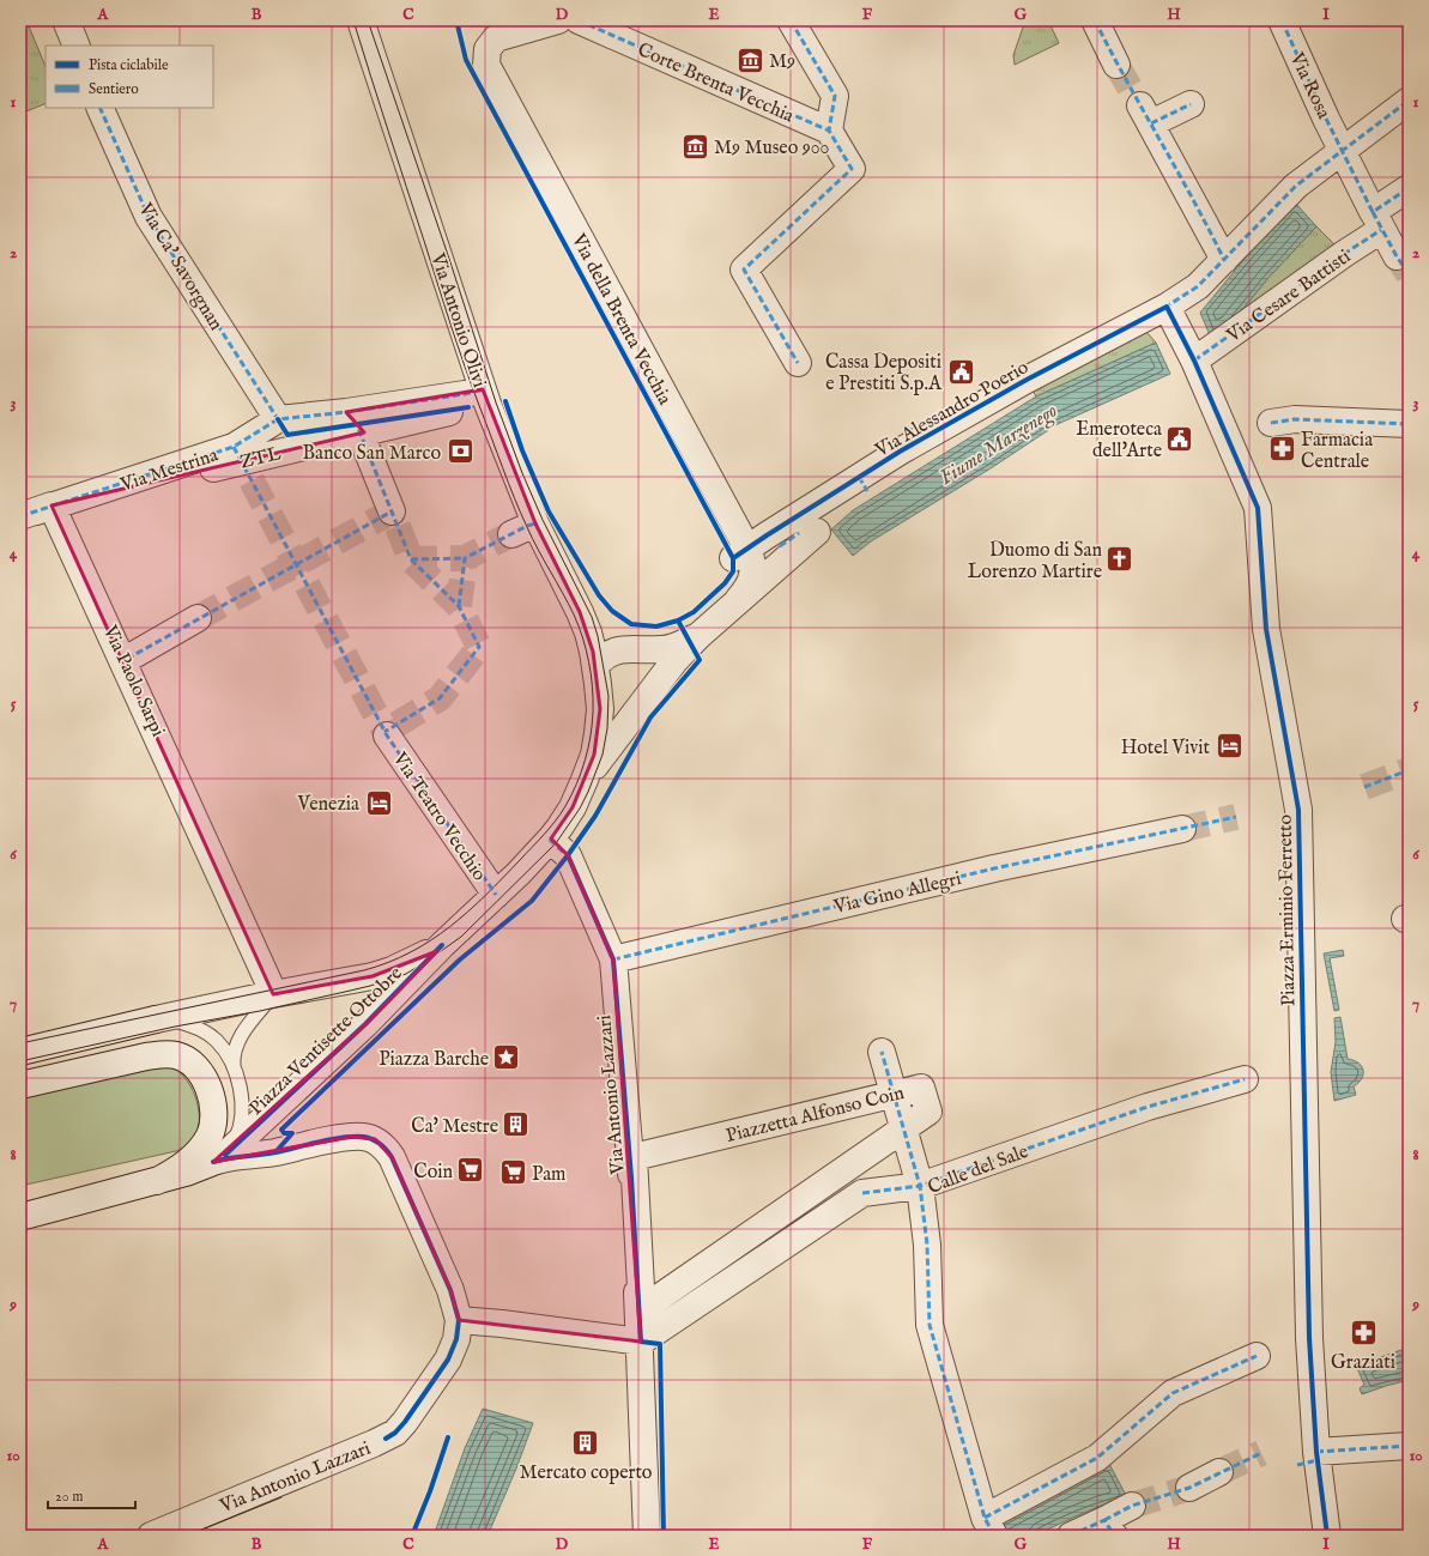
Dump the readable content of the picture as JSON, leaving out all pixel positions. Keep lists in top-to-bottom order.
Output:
{
  "streets": {
    "street": [
      "Corte Brenta Vecchia",
      "Via Rosa",
      "Via Ca' Savorgnan",
      "Via Cesare Battisti",
      "Via della Brenta Vecchia",
      "Via Antonio Olivi",
      "Via Alessandro Poerio",
      "ZTL",
      "Via Mestrina",
      "Via Paolo Sarpi",
      "Via Teatro Vecchio",
      "Via Gino Allegri",
      "Piazza Erminio Ferretto",
      "Piazza Ventisette Ottobre",
      "Via Antonio Lazzari",
      "Piazzetta Alfonso Coin",
      "Calle del Sale"
    ]
  },
  "crossings": [
    ["Via Rosa", "Via Cesare Battisti"],
    ["Via Rosa", "Via Alessandro Poerio"],
    ["Via Ca' Savorgnan", "Via Mestrina"],
    ["Via Cesare Battisti", "Piazza Erminio Ferretto"],
    ["Via della Brenta Vecchia", "Via Alessandro Poerio"],
    ["Via Antonio Olivi", "ZTL"],
    ["Via Antonio Olivi", "Via Mestrina"],
    ["Via Alessandro Poerio", "Piazza Erminio Ferretto"],
    ["ZTL", "Via Mestrina"],
    ["ZTL", "Via Paolo Sarpi"],
    ["Via Mestrina", "Via Paolo Sarpi"],
    ["Via Gino Allegri", "Via Antonio Lazzari"],
    ["Piazza Ventisette Ottobre", "Via Antonio Lazzari"]
  ],
  "water": ["Fiume Marzenego"],
  "places": {
    "museum": ["M9", "M9 Museo 900"],
    "public building": ["Cassa Depositi e Prestiti S.p.A", "Emeroteca dell'Arte"],
    "pharmacy": ["Farmacia Centrale", "Graziati"],
    "bank": ["Banco San Marco"],
    "church": ["Duomo di San Lorenzo Martire"],
    "hotel": ["Hotel Vivit", "Venezia"],
    "place": ["Piazza Barche"],
    "building": ["Ca' Mestre", "Mercato coperto"],
    "supermarket": ["Coin", "Pam"]
  },
  "legend": ["Pista ciclabile", "Sentiero"],
  "scale_bar": "20 m",
  "grid": {
    "columns": [
      "A",
      "B",
      "C",
      "D",
      "E",
      "F",
      "G",
      "H",
      "I"
    ],
    "rows": [
      "1",
      "2",
      "3",
      "4",
      "5",
      "6",
      "7",
      "8",
      "9",
      "10"
    ]
  }
}
